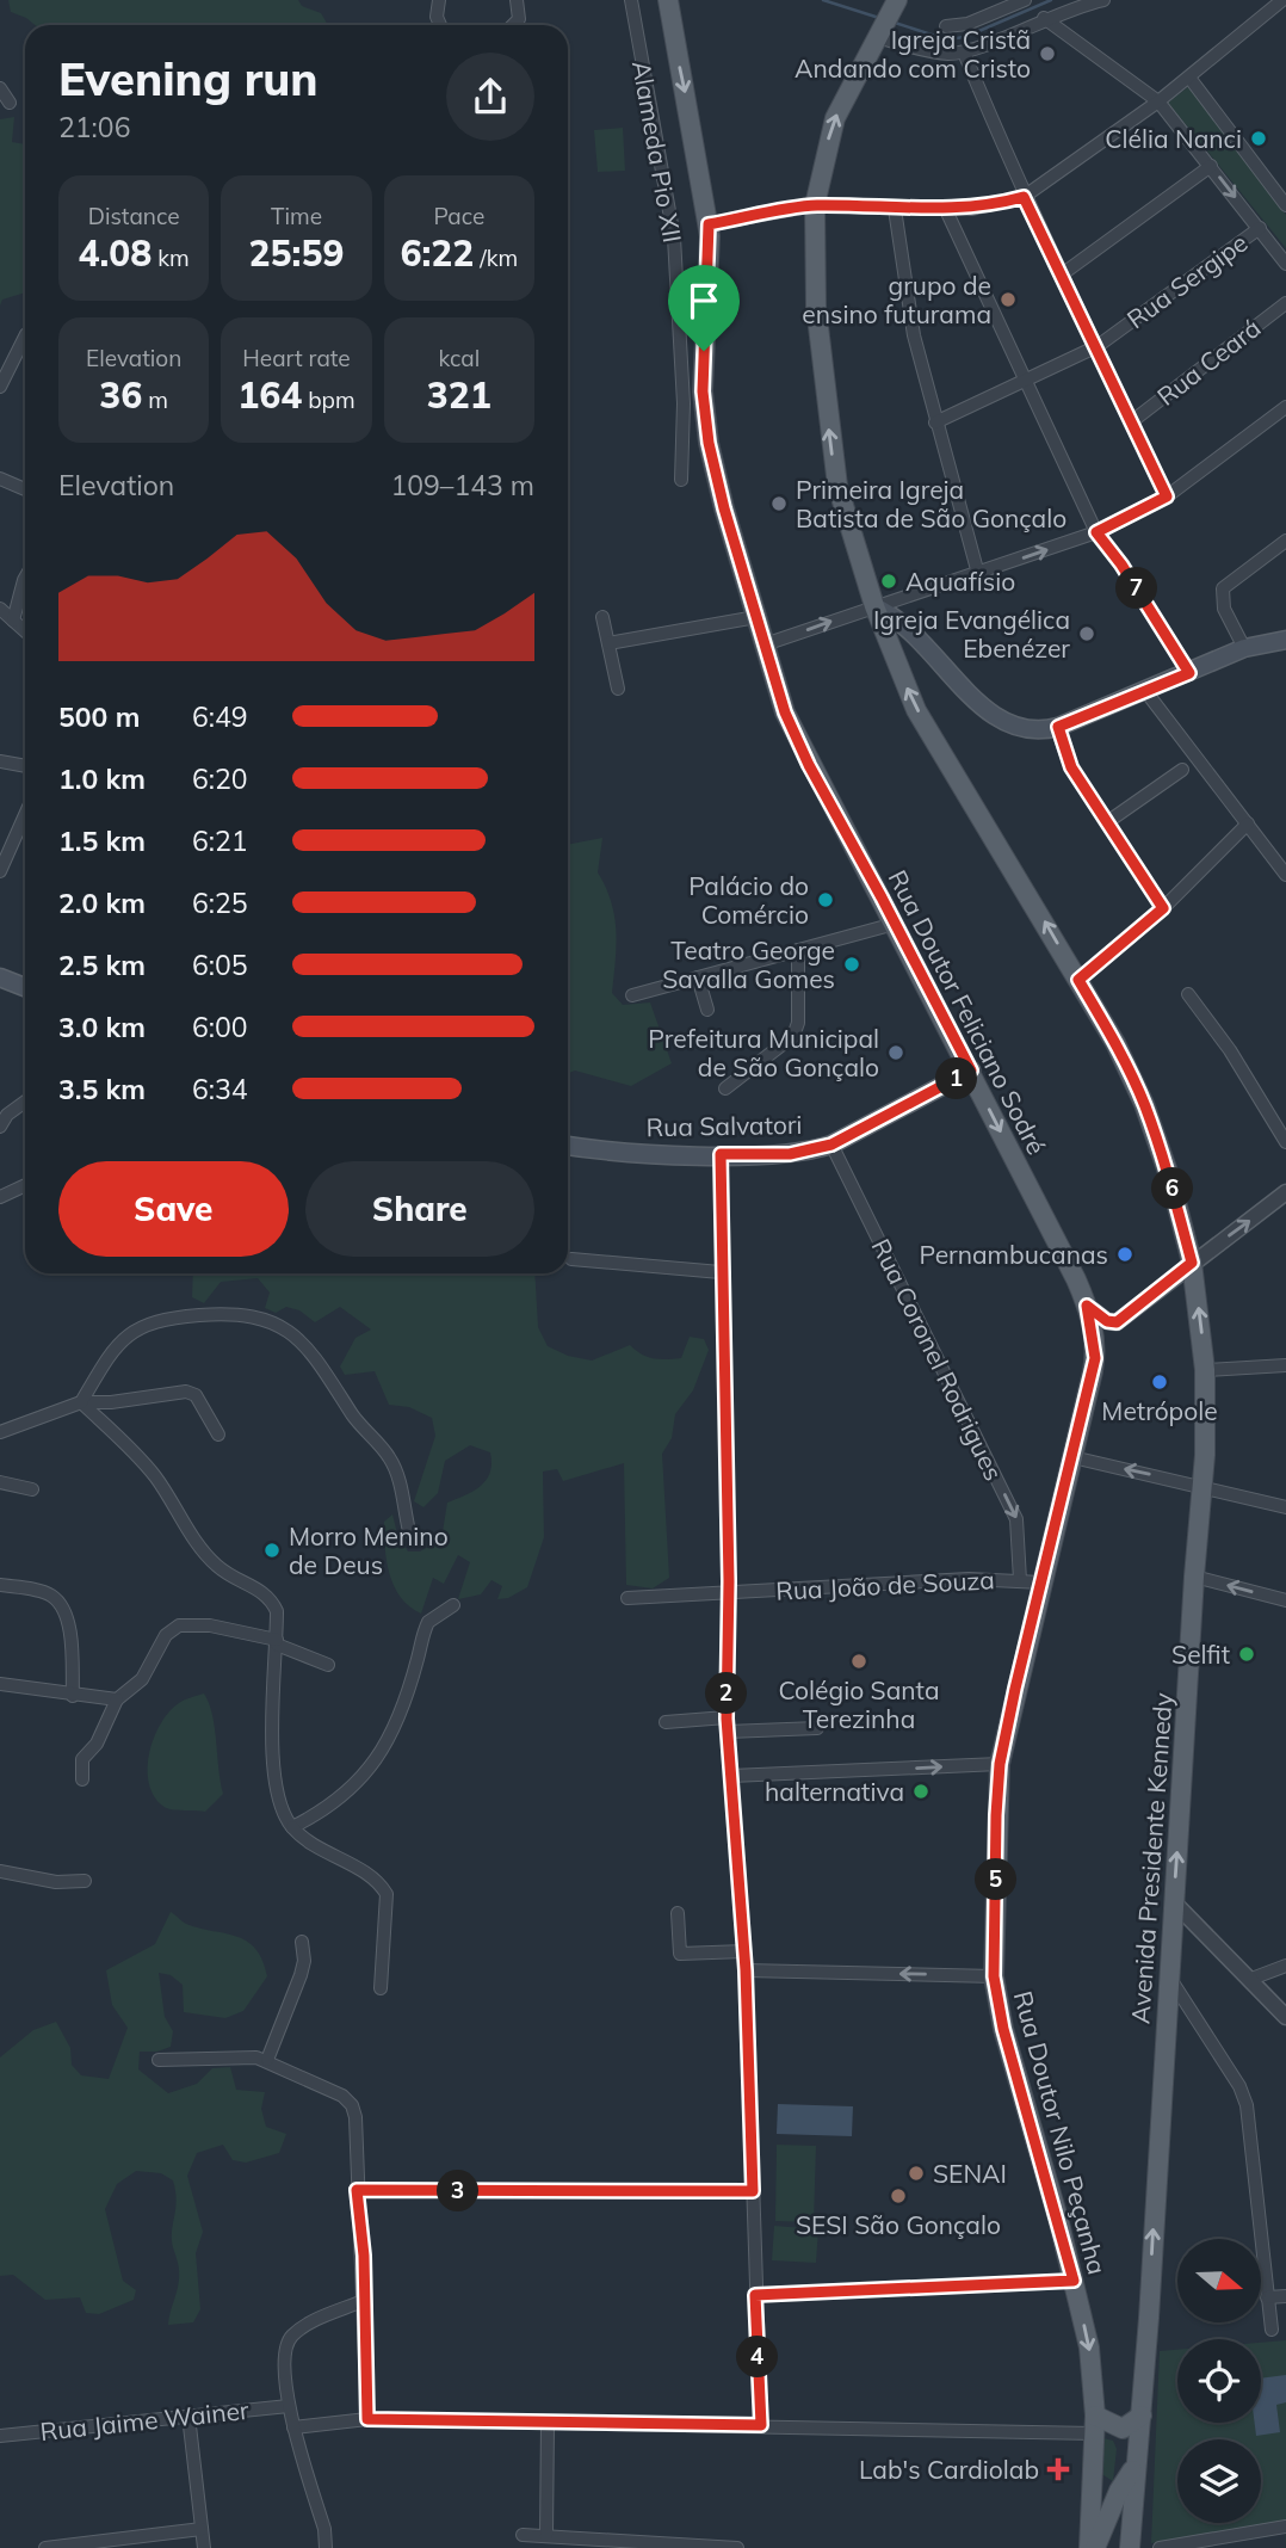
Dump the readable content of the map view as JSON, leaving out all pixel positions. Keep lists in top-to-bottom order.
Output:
{
  "streets": {
    "main road": [
      "Rua Doutor Feliciano Sodré",
      "Rua Salvatori",
      "Avenida Presidente Kennedy",
      "Rua Doutor Nilo Peçanha"
    ],
    "street": [
      "Alameda Pio XII",
      "Rua Sergipe",
      "Rua Ceará",
      "Rua Coronel Rodrigues",
      "Rua João de Souza",
      "Rua Jaime Wainer"
    ]
  },
  "crossings": [
    ["Rua Doutor Feliciano Sodré", "Rua Salvatori"],
    ["Rua Doutor Feliciano Sodré", "Rua João de Souza"],
    ["Rua Doutor Feliciano Sodré", "Rua Doutor Nilo Peçanha"],
    ["Rua Salvatori", "Rua Coronel Rodrigues"],
    ["Rua Coronel Rodrigues", "Rua João de Souza"],
    ["Rua João de Souza", "Rua Doutor Nilo Peçanha"],
    ["Avenida Presidente Kennedy", "Rua Doutor Nilo Peçanha"]
  ],
  "one_way": ["Rua Coronel Rodrigues", "Avenida Presidente Kennedy"],
  "places": {
    "other": [
      "Igreja Cristã Andando com Cristo",
      "Clélia Nanci",
      "grupo de ensino futurama",
      "Primeira Igreja Batista de São Gonçalo",
      "Aquafísio",
      "Igreja Evangélica Ebenézer",
      "Palácio do Comércio",
      "Teatro George Savalla Gomes",
      "Prefeitura Municipal de São Gonçalo",
      "Pernambucanas",
      "Metrópole",
      "Morro Menino de Deus",
      "Selfit",
      "Colégio Santa Terezinha",
      "halternativa",
      "SENAI",
      "SESI São Gonçalo"
    ],
    "health": ["Lab's Cardiolab"]
  },
  "north": "right",
  "page": {
    "heading": ["Evening run", "21:06"],
    "stats": [
      ["Distance", "4.08 km"],
      ["Time", "25:59"],
      ["Pace", "6:22 /km"],
      ["Elevation", "36 m"],
      ["Heart rate", "164 bpm"],
      ["kcal", "321"]
    ],
    "chart": ["Elevation", "109–143 m"],
    "pins": [
      "7",
      "1",
      "6",
      "2",
      "5",
      "3",
      "4"
    ],
    "list": [
      {
        "name": "500 m",
        "note": "6:49"
      },
      {
        "name": "1.0 km",
        "note": "6:20"
      },
      {
        "name": "1.5 km",
        "note": "6:21"
      },
      {
        "name": "2.0 km",
        "note": "6:25"
      },
      {
        "name": "2.5 km",
        "note": "6:05"
      },
      {
        "name": "3.0 km",
        "note": "6:00"
      },
      {
        "name": "3.5 km",
        "note": "6:34"
      }
    ],
    "buttons": ["Save", "Share"]
  }
}
